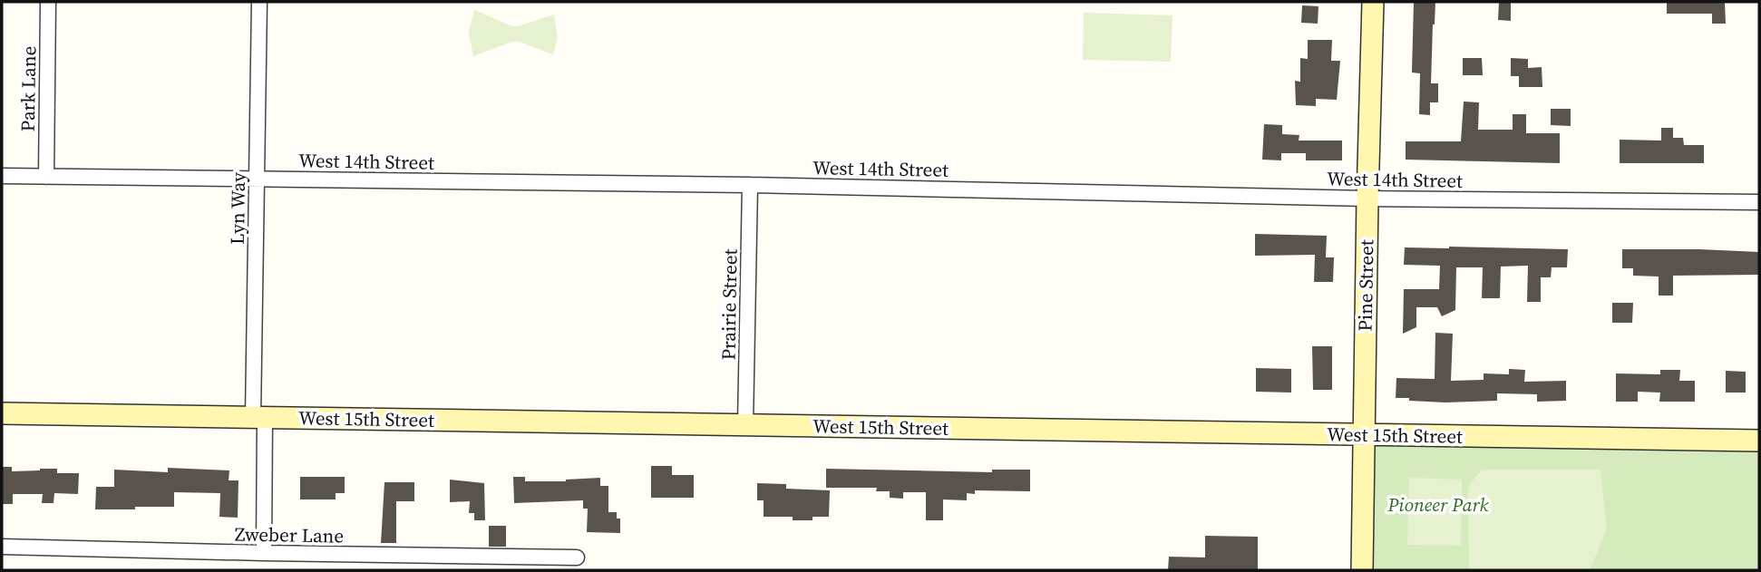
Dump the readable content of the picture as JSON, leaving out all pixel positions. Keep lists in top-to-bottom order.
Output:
{
  "streets": {
    "street": [
      "Park Lane",
      "West 14th Street",
      "Lyn Way",
      "Pine Street",
      "Prairie Street",
      "West 15th Street",
      "Zweber Lane"
    ]
  },
  "crossings": [
    ["Park Lane", "West 14th Street"],
    ["West 14th Street", "Lyn Way"],
    ["West 14th Street", "Pine Street"],
    ["West 14th Street", "Prairie Street"],
    ["Lyn Way", "West 15th Street"],
    ["Lyn Way", "Zweber Lane"],
    ["Pine Street", "West 15th Street"],
    ["Prairie Street", "West 15th Street"]
  ],
  "parks": ["Pioneer Park"]
}
